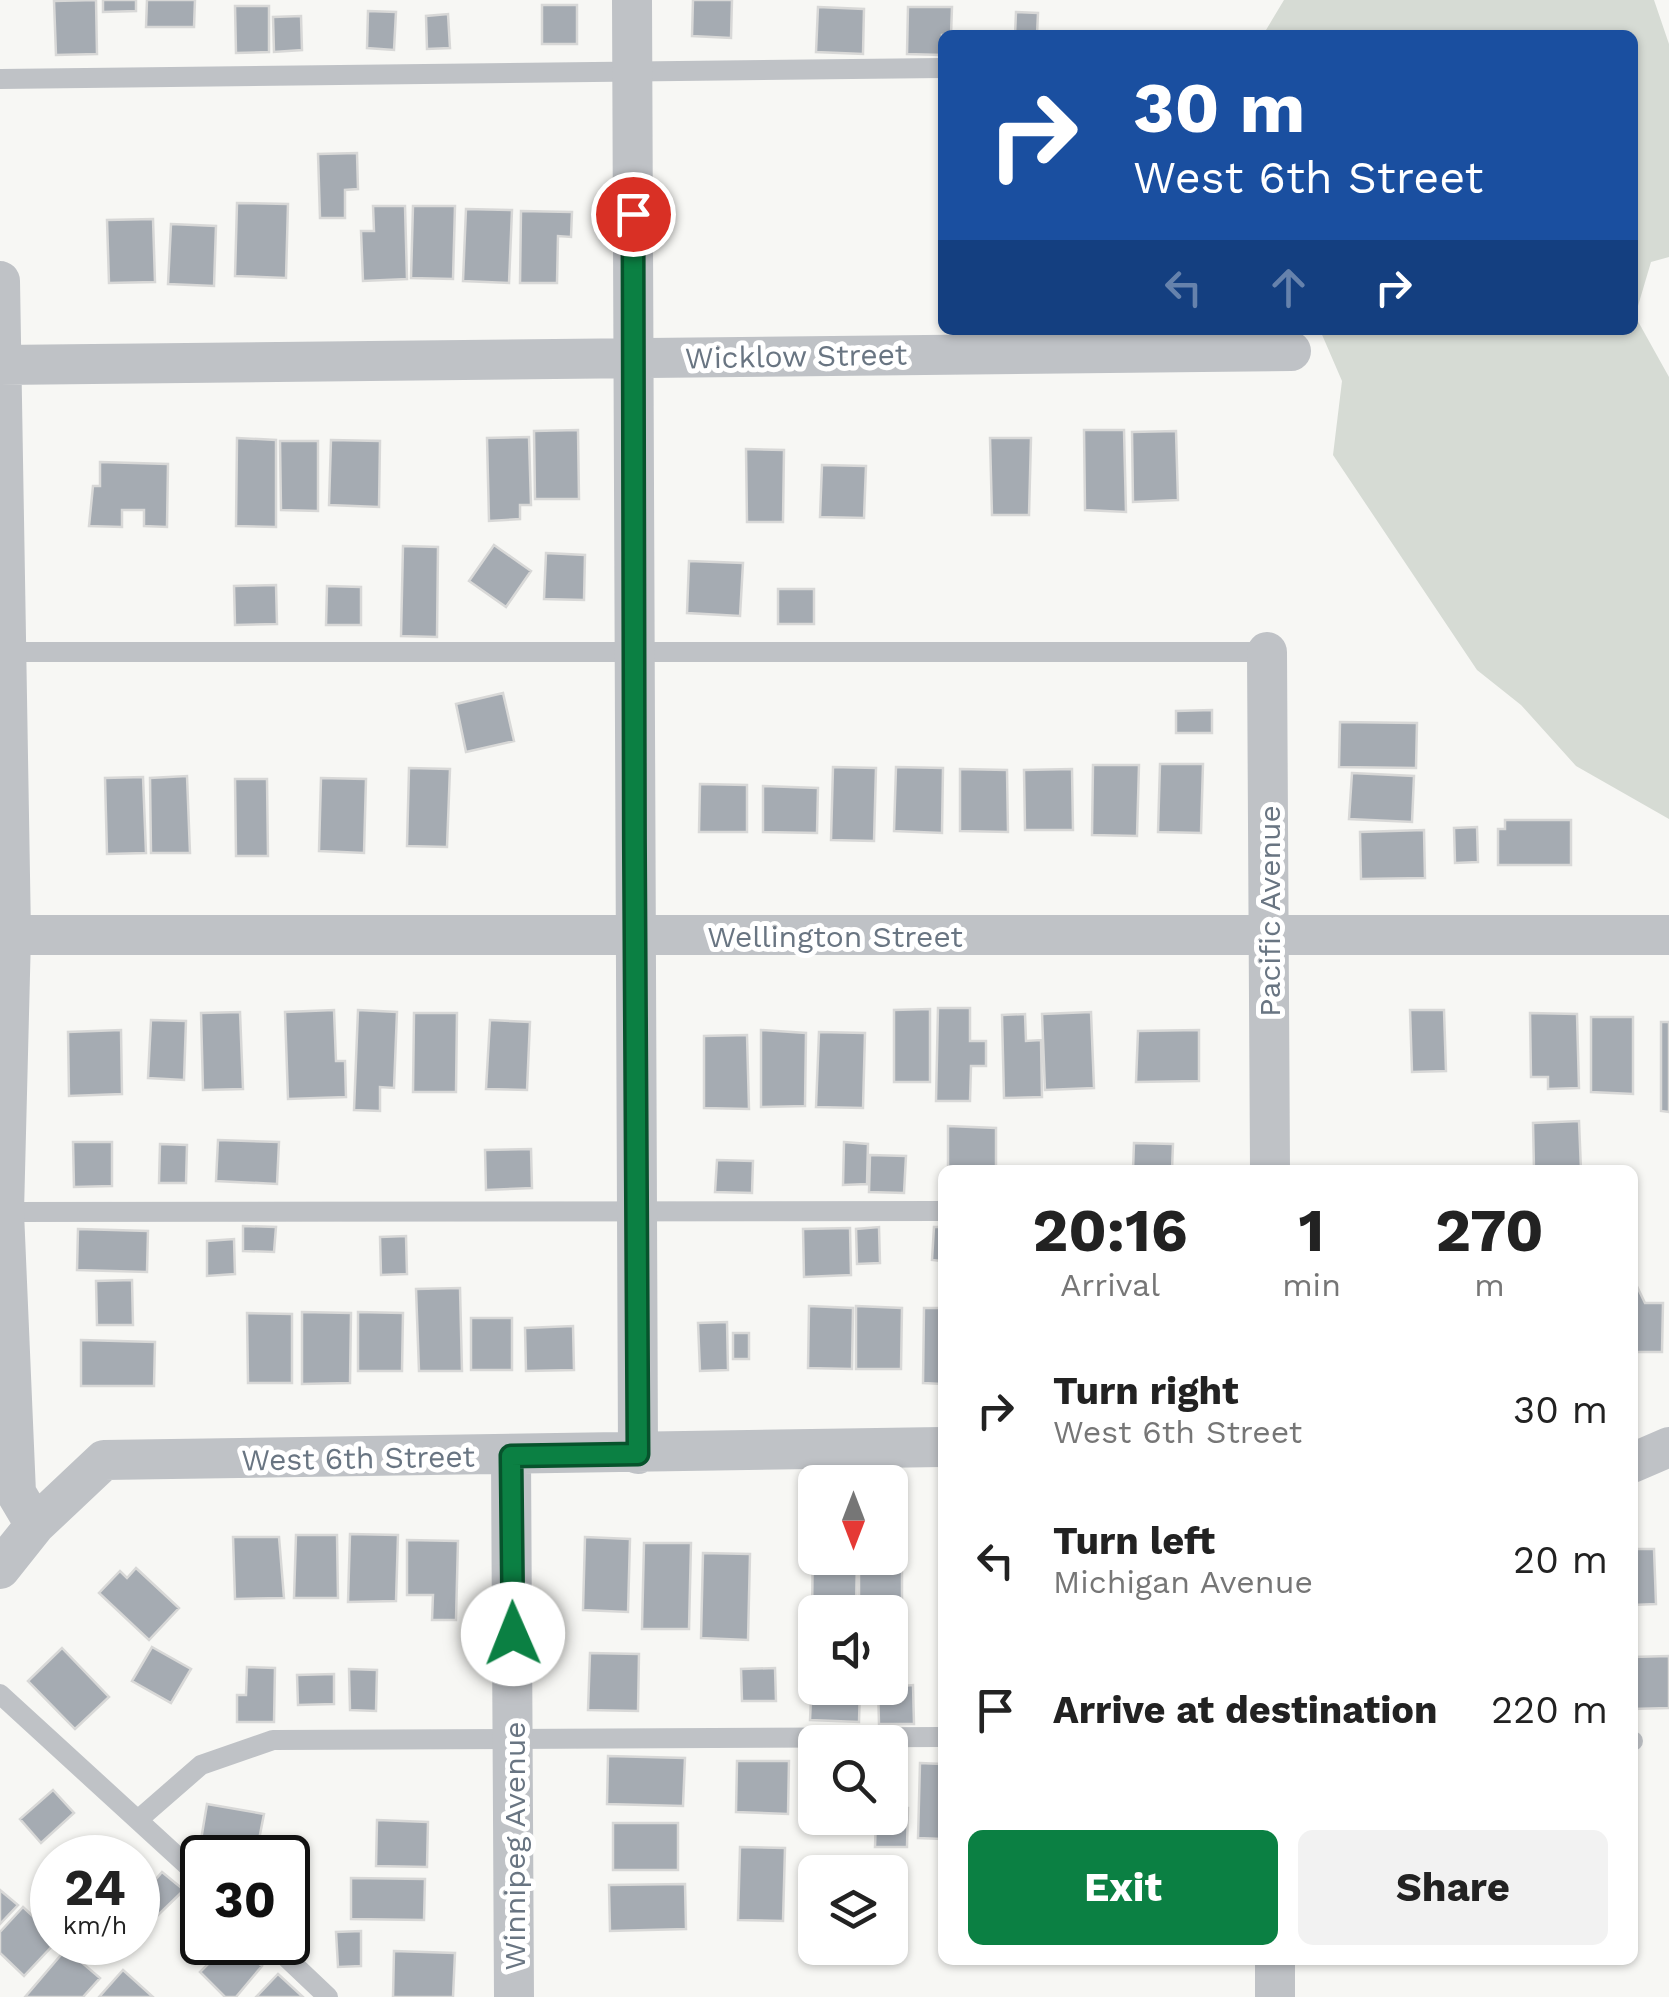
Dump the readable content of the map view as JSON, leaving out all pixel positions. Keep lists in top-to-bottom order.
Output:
{
  "streets": {
    "street": [
      "Wicklow Street",
      "Pacific Avenue",
      "Wellington Street",
      "West 6th Street",
      "Winnipeg Avenue"
    ]
  },
  "crossings": [
    ["Pacific Avenue", "Wellington Street"],
    ["West 6th Street", "Winnipeg Avenue"]
  ],
  "north": "bottom",
  "page": {
    "turn": ["30 m", "West 6th Street"],
    "eta": [
      "20:16",
      "Arrival",
      "1",
      "min",
      "270",
      "m"
    ],
    "list": [
      {
        "name": "Turn right",
        "note": "West 6th Street",
        "value": "30 m"
      },
      {
        "name": "Turn left",
        "note": "Michigan Avenue",
        "value": "20 m"
      },
      {
        "name": "Arrive at destination",
        "value": "220 m"
      }
    ],
    "buttons": ["Exit", "Share"],
    "speed": "24 km/h",
    "limit": "30"
  }
}
